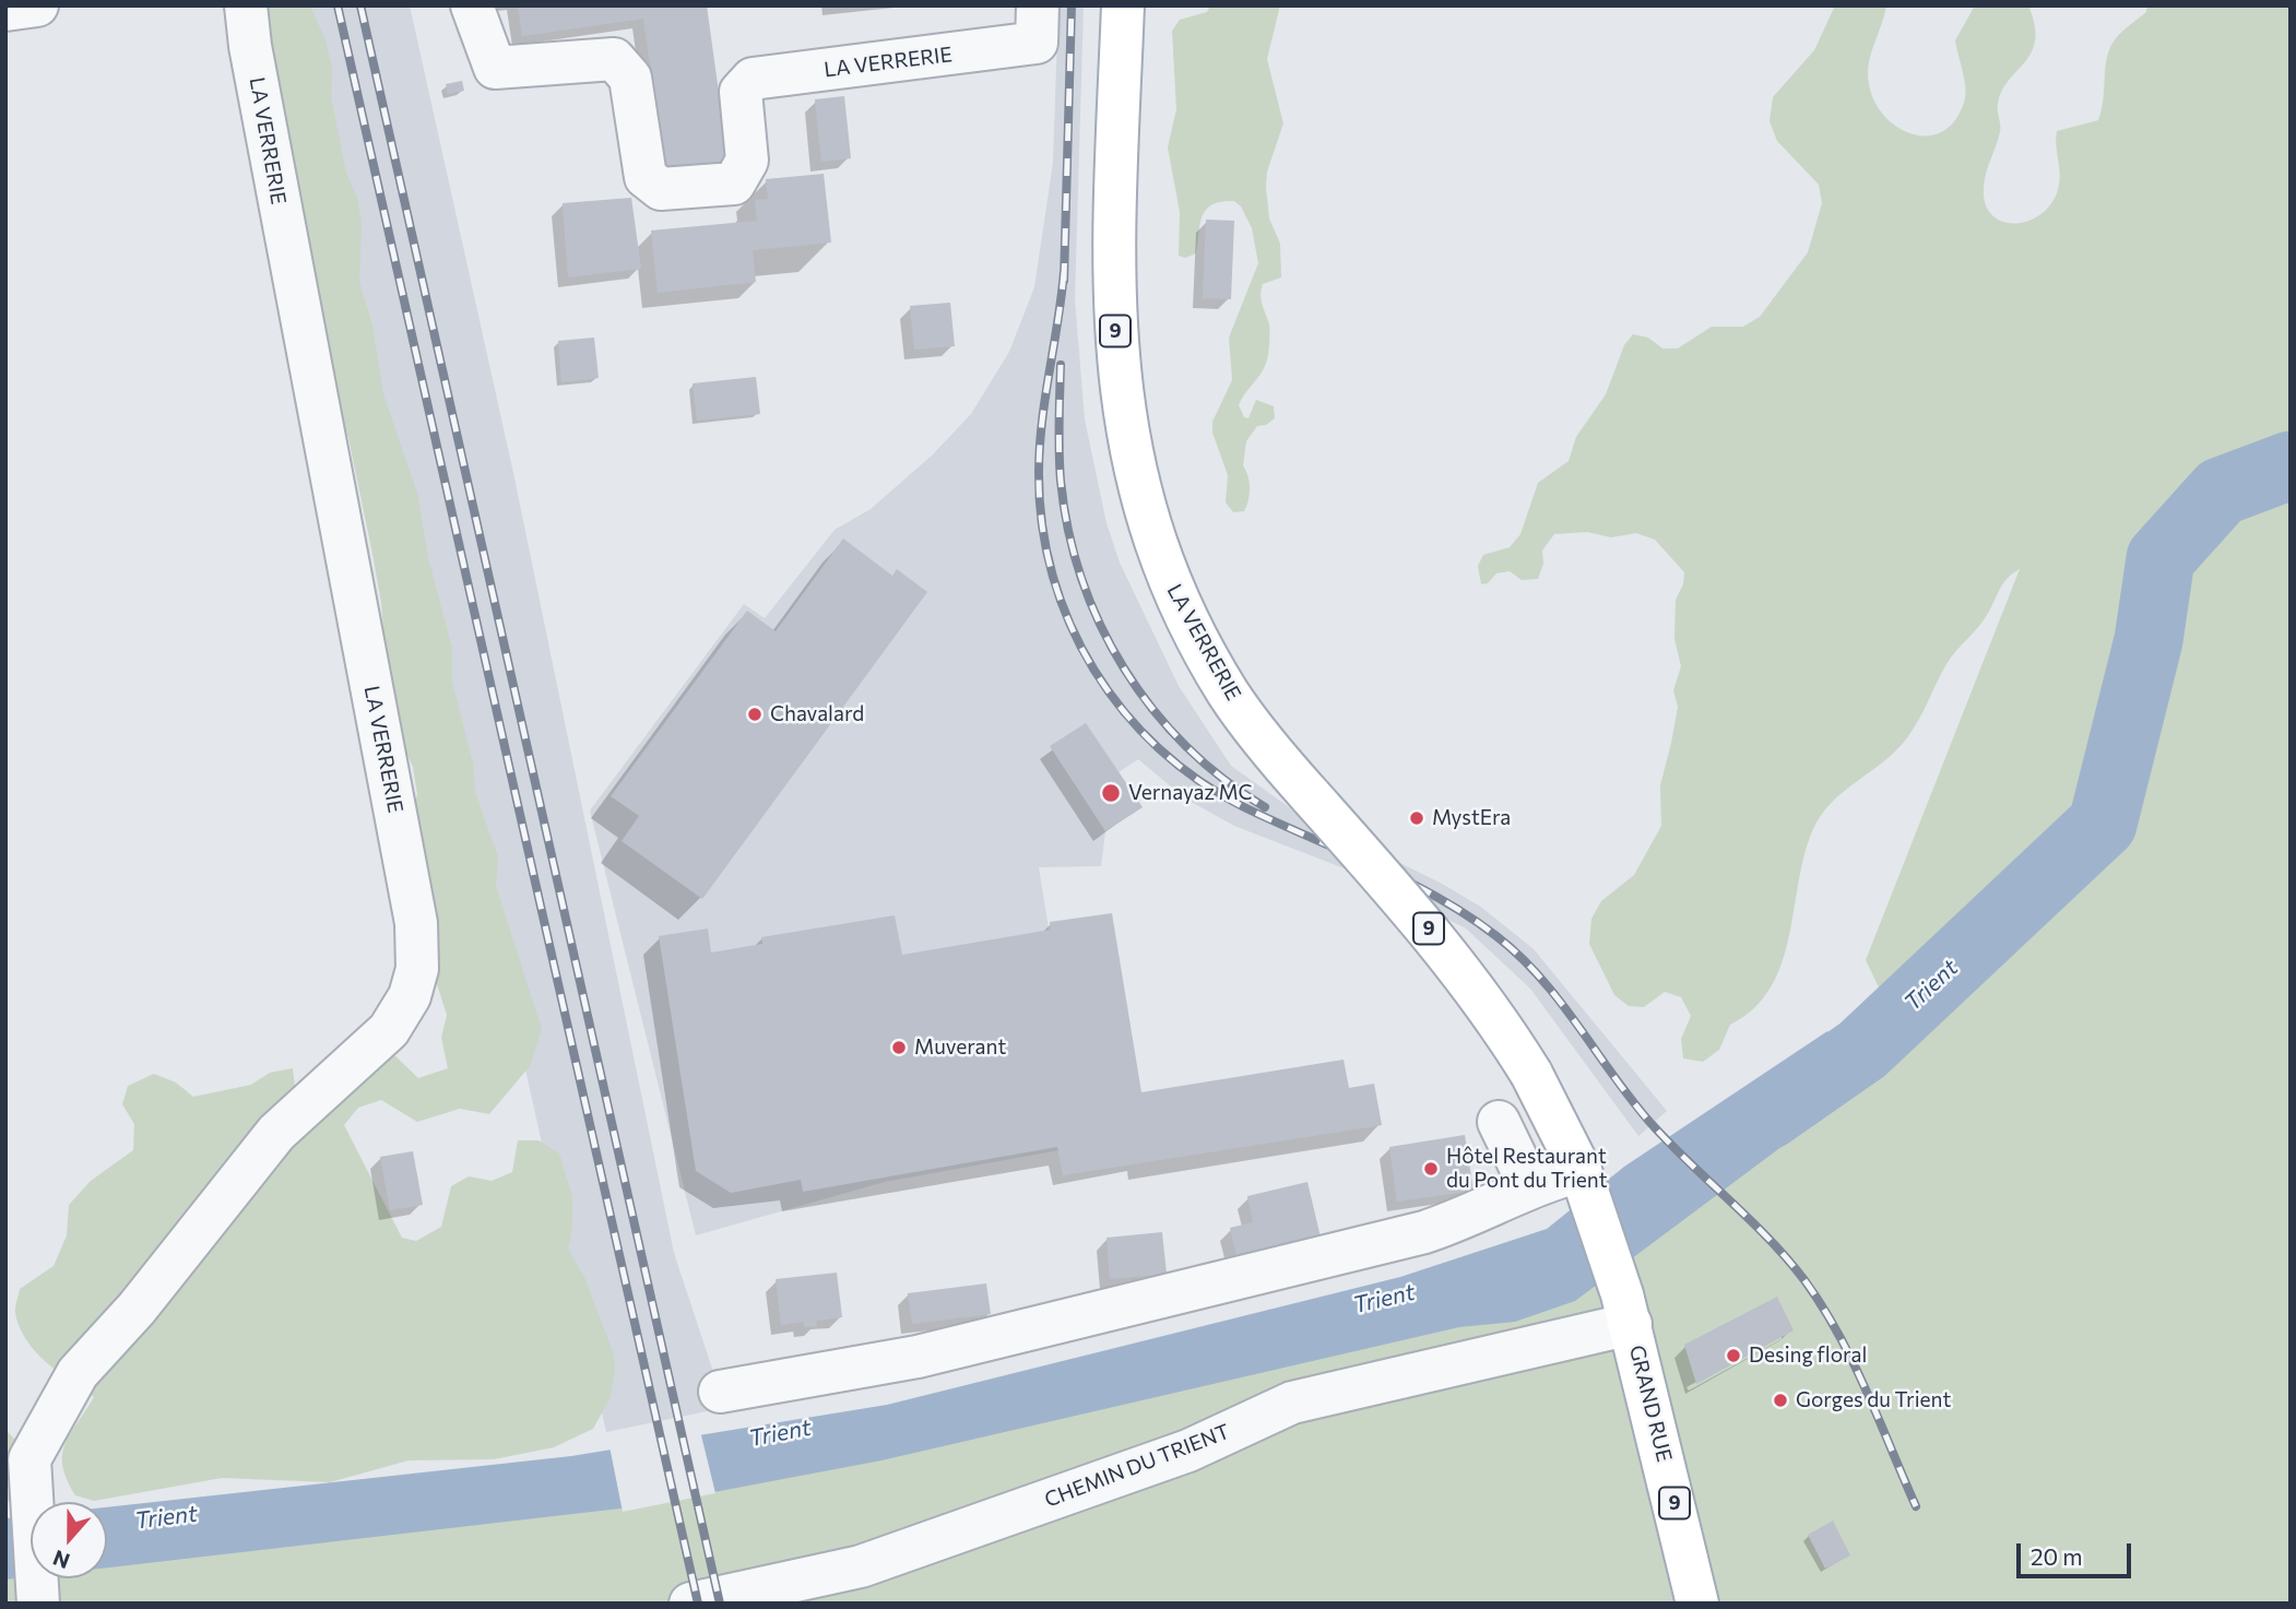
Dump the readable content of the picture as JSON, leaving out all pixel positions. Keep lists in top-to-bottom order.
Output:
{
  "streets": {
    "main road": ["LA VERRERIE", "9", "GRAND RUE"],
    "street": ["CHEMIN DU TRIENT"]
  },
  "crossings": [
    ["LA VERRERIE", "9"],
    ["9", "GRAND RUE"],
    ["9", "CHEMIN DU TRIENT"],
    ["GRAND RUE", "CHEMIN DU TRIENT"]
  ],
  "water": ["Trient"],
  "places": [
    "Chavalard",
    "Vernayaz MC",
    "MystEra",
    "Muverant",
    "Hôtel Restaurant du Pont du Trient",
    "Desing floral",
    "Gorges du Trient"
  ],
  "scale_bar": "20 m",
  "north": "bottom"
}
